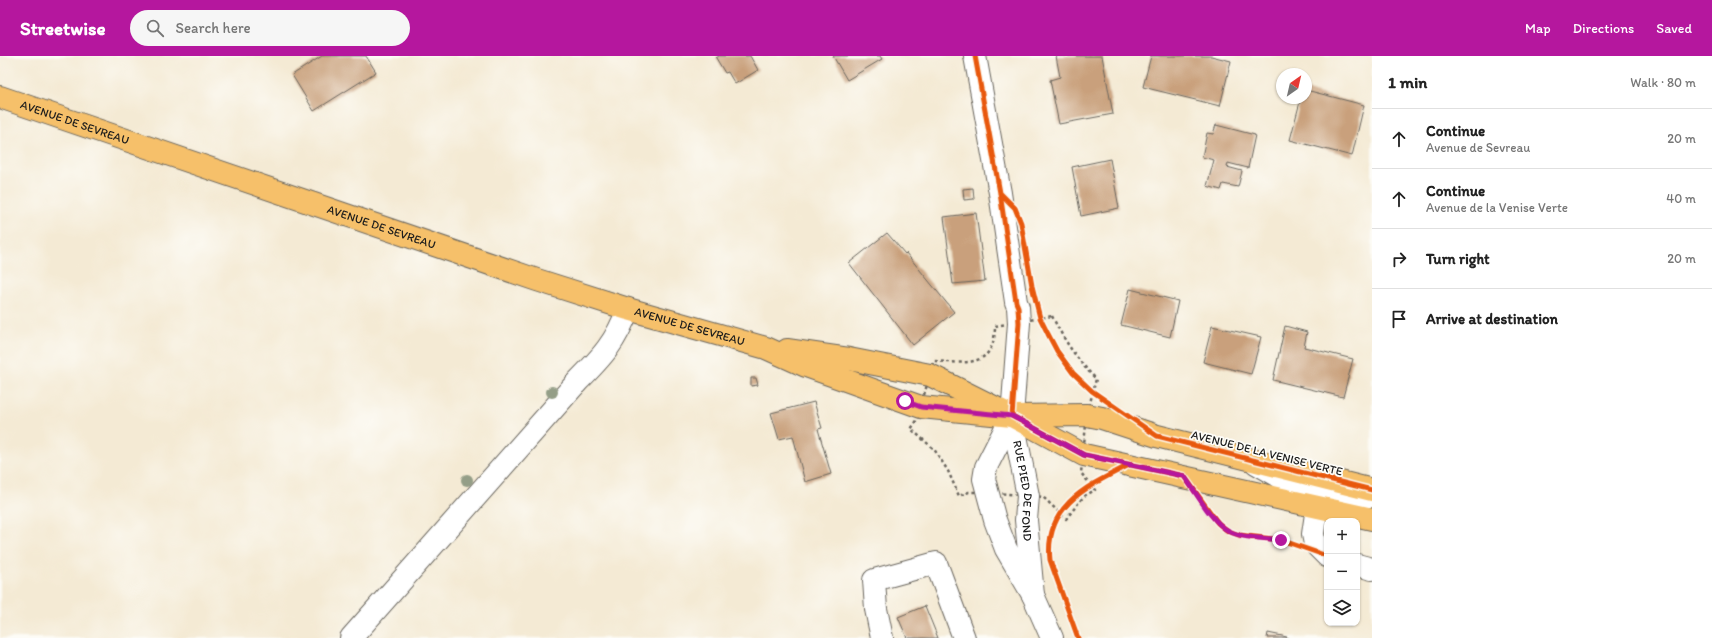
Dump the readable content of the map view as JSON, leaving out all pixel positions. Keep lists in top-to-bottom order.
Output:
{
  "streets": {
    "main road": ["AVENUE DE SEVREAU", "AVENUE DE LA VENISE VERTE"],
    "street": ["RUE PIED DE FOND"]
  },
  "crossings": [
    ["AVENUE DE SEVREAU", "AVENUE DE LA VENISE VERTE"],
    ["AVENUE DE SEVREAU", "RUE PIED DE FOND"],
    ["AVENUE DE LA VENISE VERTE", "RUE PIED DE FOND"]
  ],
  "north": "top right",
  "page": {
    "header": "Streetwise",
    "search": "Search here",
    "nav": ["Map", "Directions", "Saved"],
    "heading": ["1 min", "Walk · 80 m"],
    "list": [
      ["Continue", "Avenue de Sevreau", "20 m"],
      ["Continue", "Avenue de la Venise Verte", "40 m"],
      ["Turn right", "20 m"],
      "Arrive at destination"
    ],
    "map_buttons": ["+", "−"]
  }
}
